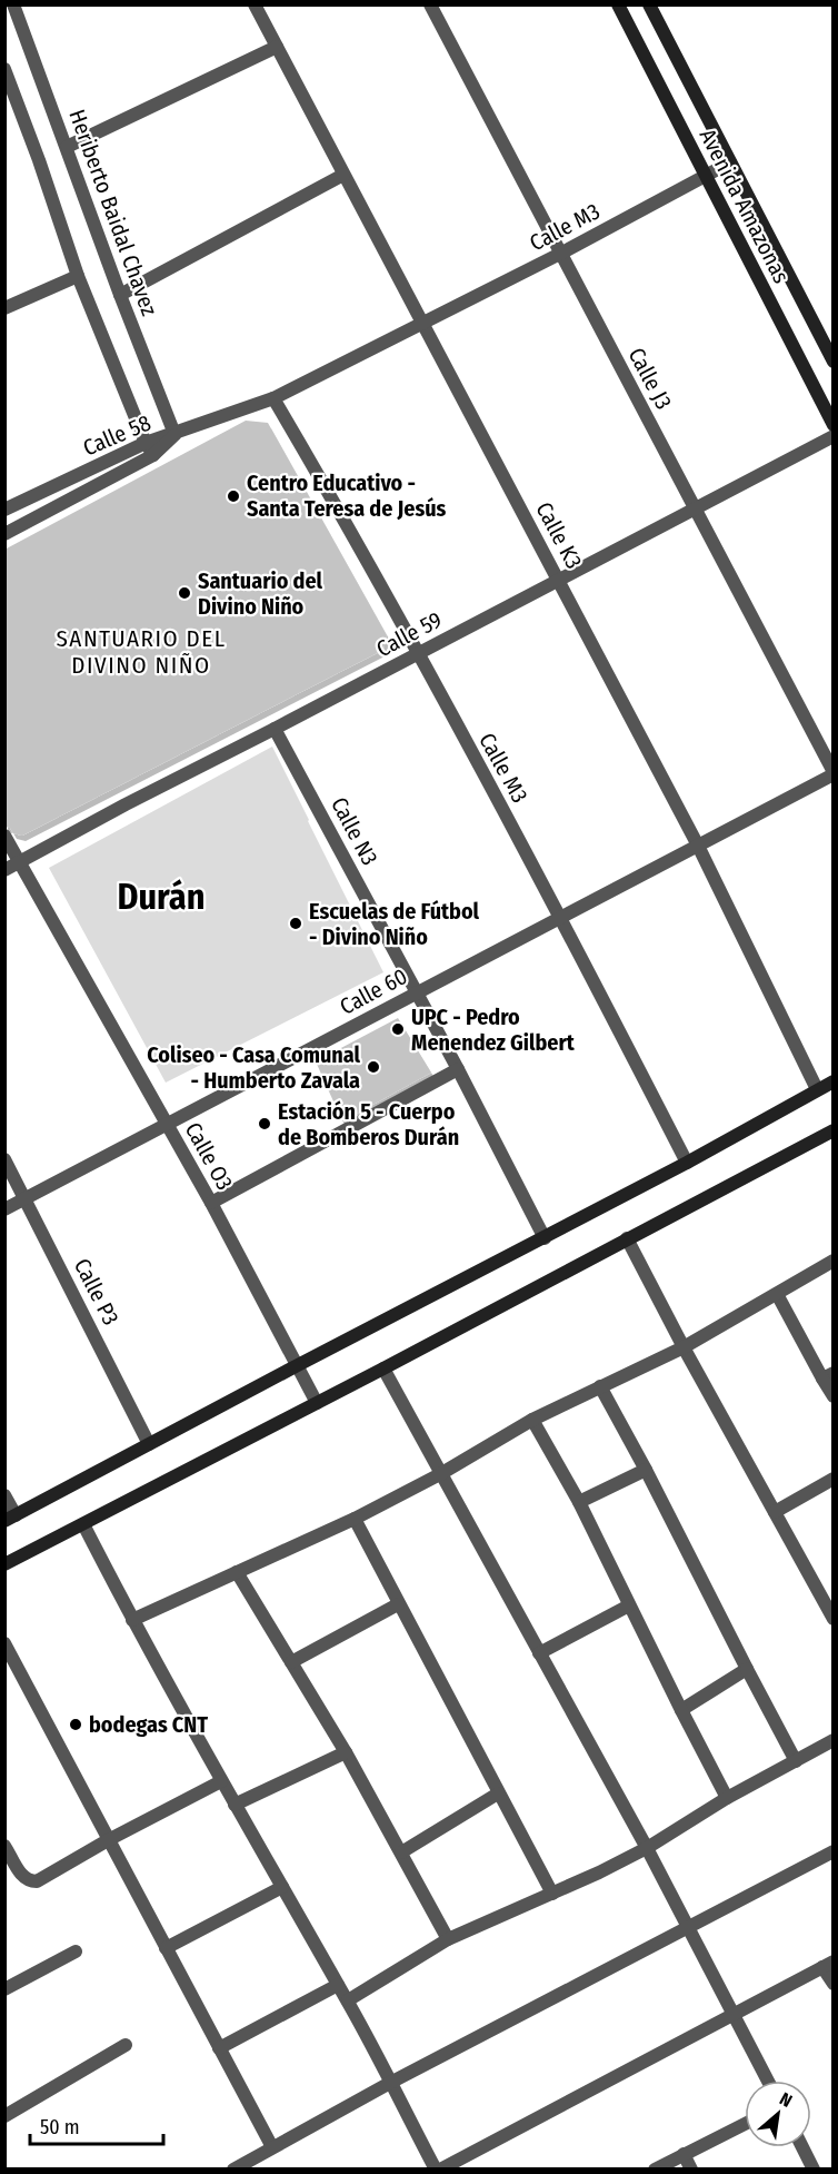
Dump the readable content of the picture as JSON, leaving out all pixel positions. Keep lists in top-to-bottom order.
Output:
{
  "streets": {
    "street": [
      "Avenida Amazonas",
      "Heriberto Baidal Chavez",
      "Calle M3",
      "Calle J3",
      "Calle 58",
      "Calle K3",
      "Calle 59",
      "Calle N3",
      "Calle 60",
      "Calle O3",
      "Calle P3"
    ]
  },
  "crossings": [
    ["Avenida Amazonas", "Calle M3"],
    ["Heriberto Baidal Chavez", "Calle M3"],
    ["Heriberto Baidal Chavez", "Calle 58"],
    ["Calle M3", "Calle J3"],
    ["Calle M3", "Calle 58"],
    ["Calle M3", "Calle K3"],
    ["Calle M3", "Calle 59"],
    ["Calle M3", "Calle 60"],
    ["Calle J3", "Calle 59"],
    ["Calle J3", "Calle 60"],
    ["Calle K3", "Calle 59"],
    ["Calle K3", "Calle 60"],
    ["Calle 59", "Calle N3"],
    ["Calle 59", "Calle O3"],
    ["Calle N3", "Calle 60"],
    ["Calle 60", "Calle O3"],
    ["Calle 60", "Calle P3"]
  ],
  "districts": ["SANTUARIO DEL DIVINO NIÑO", "Durán"],
  "places": [
    "Centro Educativo - Santa Teresa de Jesús",
    "Santuario del Divino Niño",
    "Escuelas de Fútbol - Divino Niño",
    "UPC - Pedro Menendez Gilbert",
    "Coliseo - Casa Comunal - Humberto Zavala",
    "Estación 5 - Cuerpo de Bomberos Durán",
    "bodegas CNT"
  ],
  "scale_bar": "50 m",
  "north": "top right"
}
